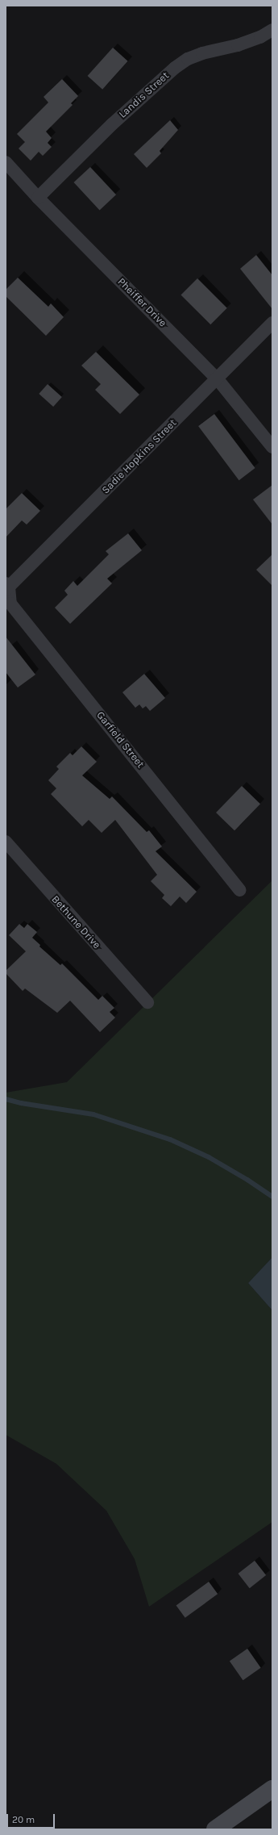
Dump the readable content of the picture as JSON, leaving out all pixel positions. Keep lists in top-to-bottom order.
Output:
{
  "streets": {
    "street": [
      "Landis Street",
      "Pheiffer Drive",
      "Sadie Hopkins Street",
      "Garfield Street",
      "Bethune Drive"
    ]
  },
  "crossings": [
    ["Landis Street", "Pheiffer Drive"],
    ["Pheiffer Drive", "Sadie Hopkins Street"],
    ["Sadie Hopkins Street", "Garfield Street"]
  ],
  "scale_bar": "20 m"
}
